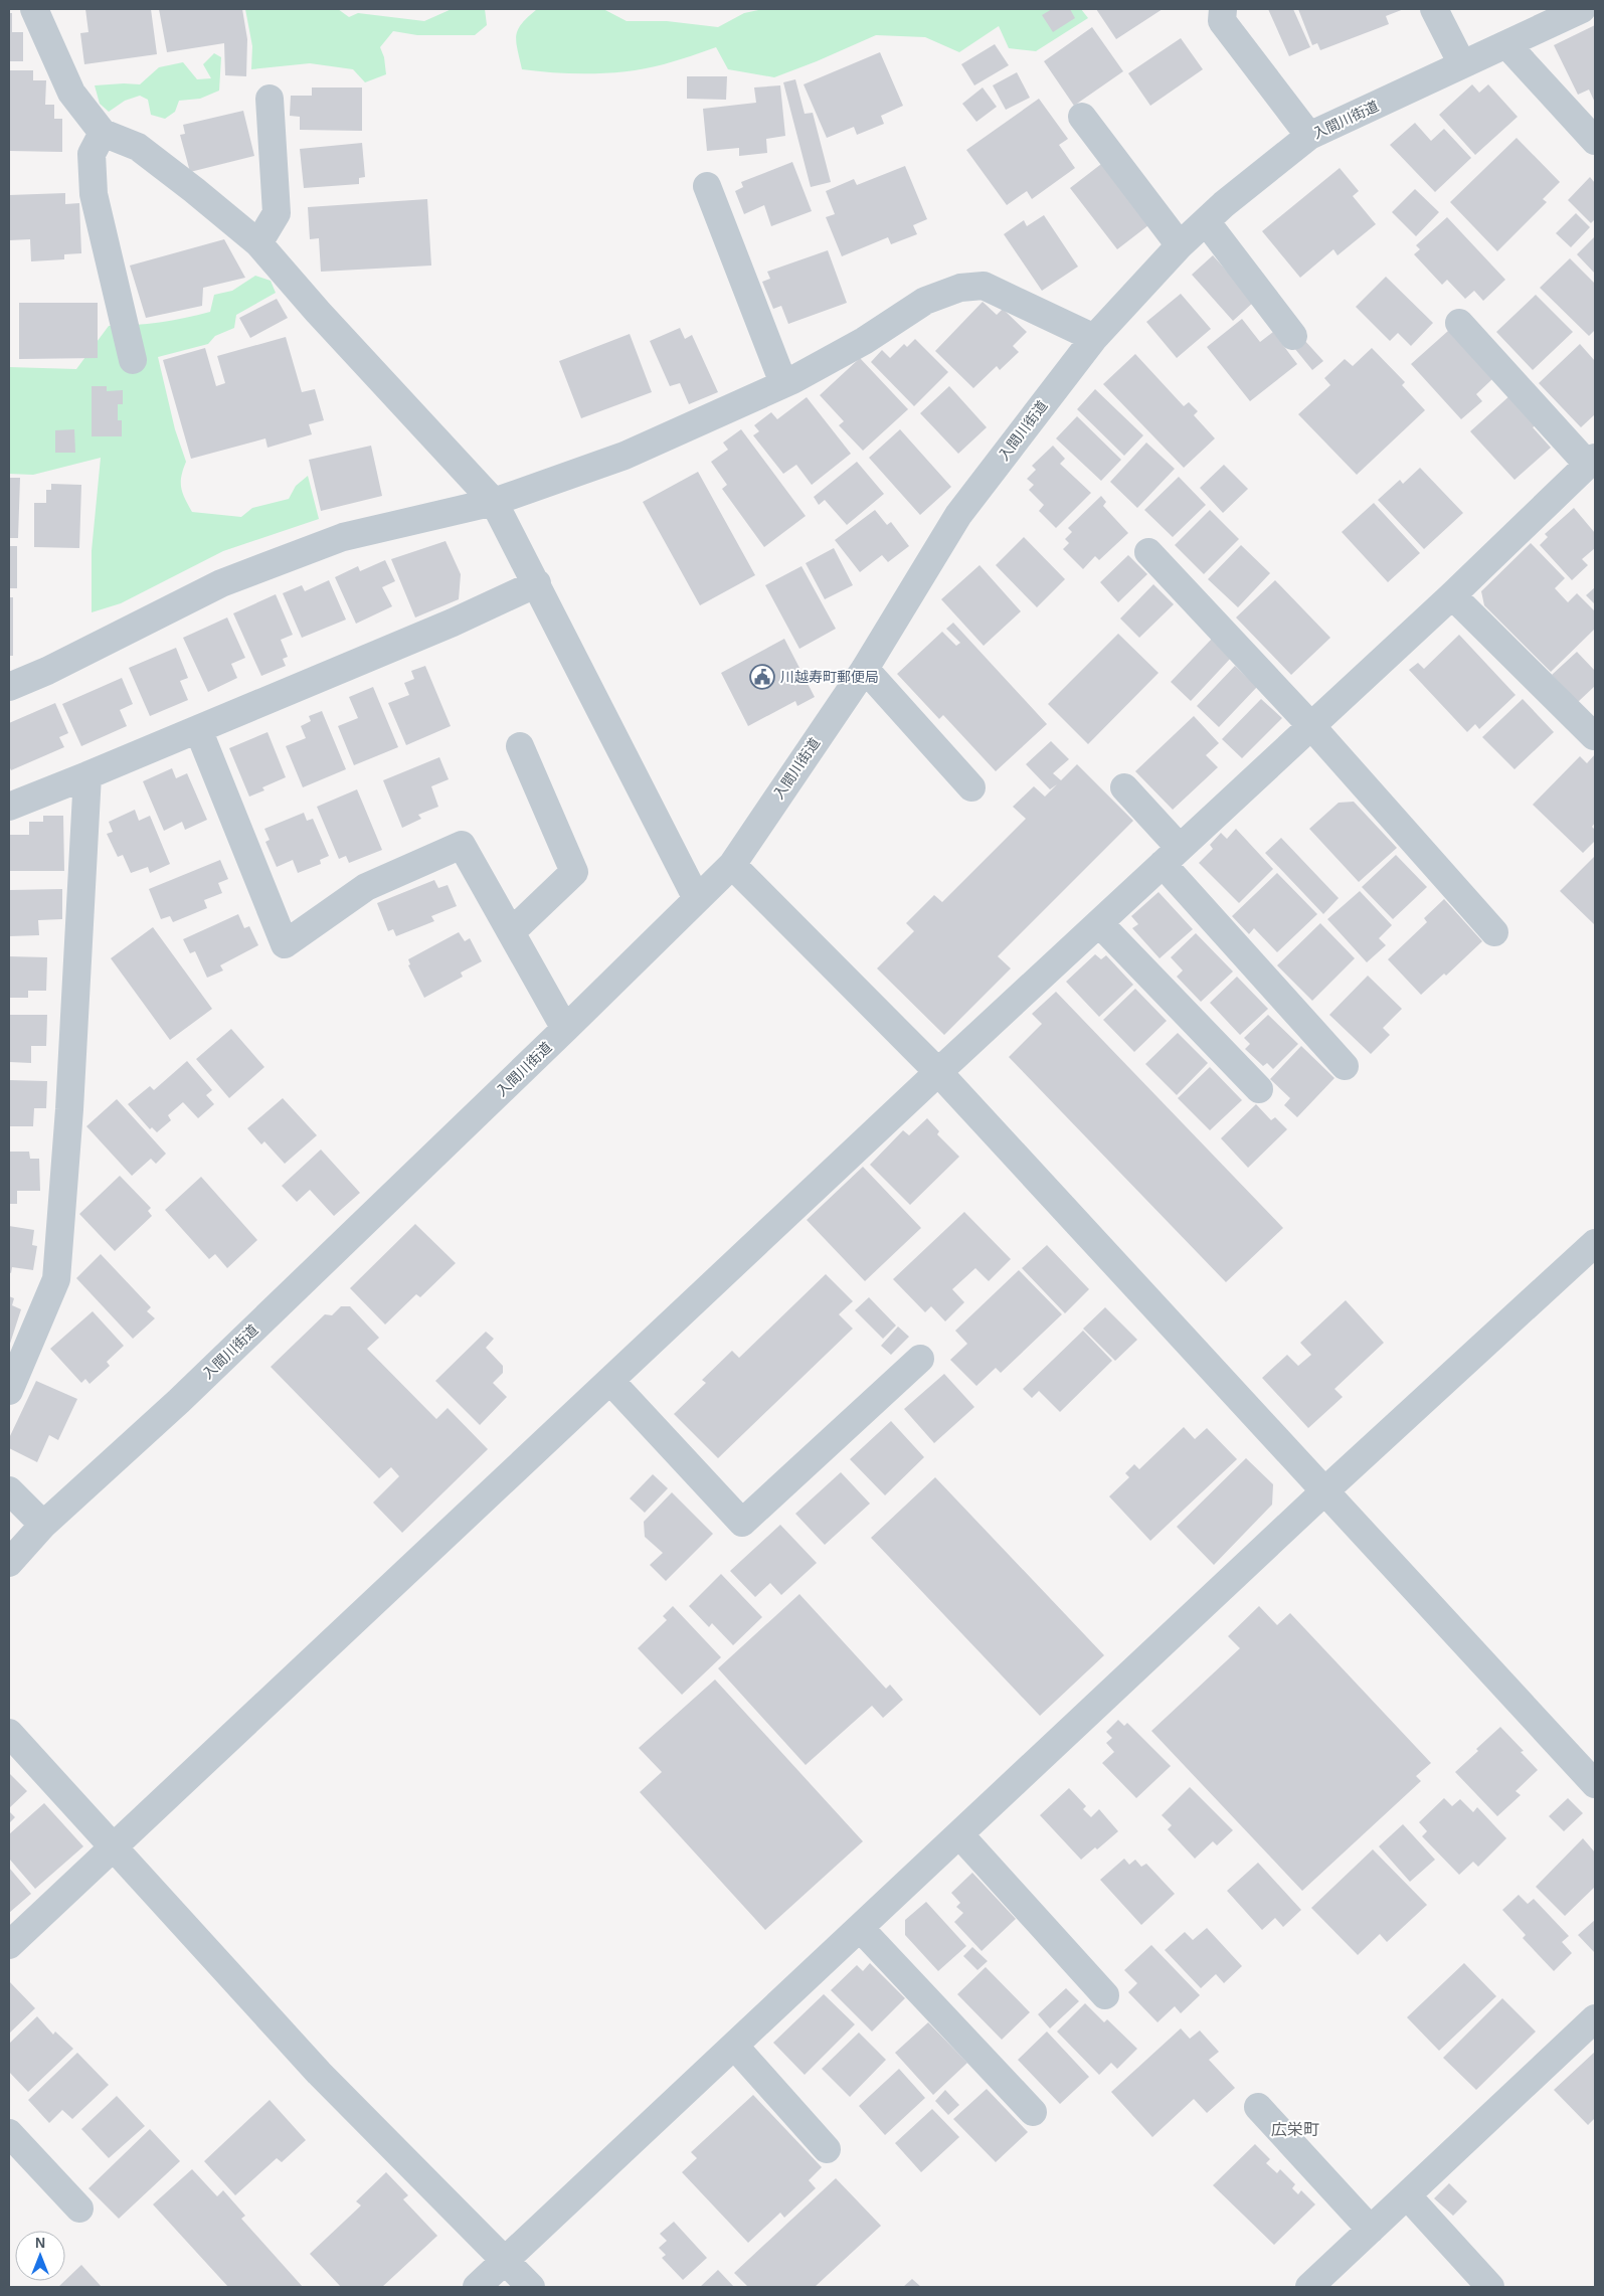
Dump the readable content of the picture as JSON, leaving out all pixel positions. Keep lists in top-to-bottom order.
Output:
{
  "streets": {
    "street": ["入間川街道"]
  },
  "districts": ["広栄町"],
  "places": {
    "public building": ["川越寿町郵便局"]
  },
  "north": "top"
}
